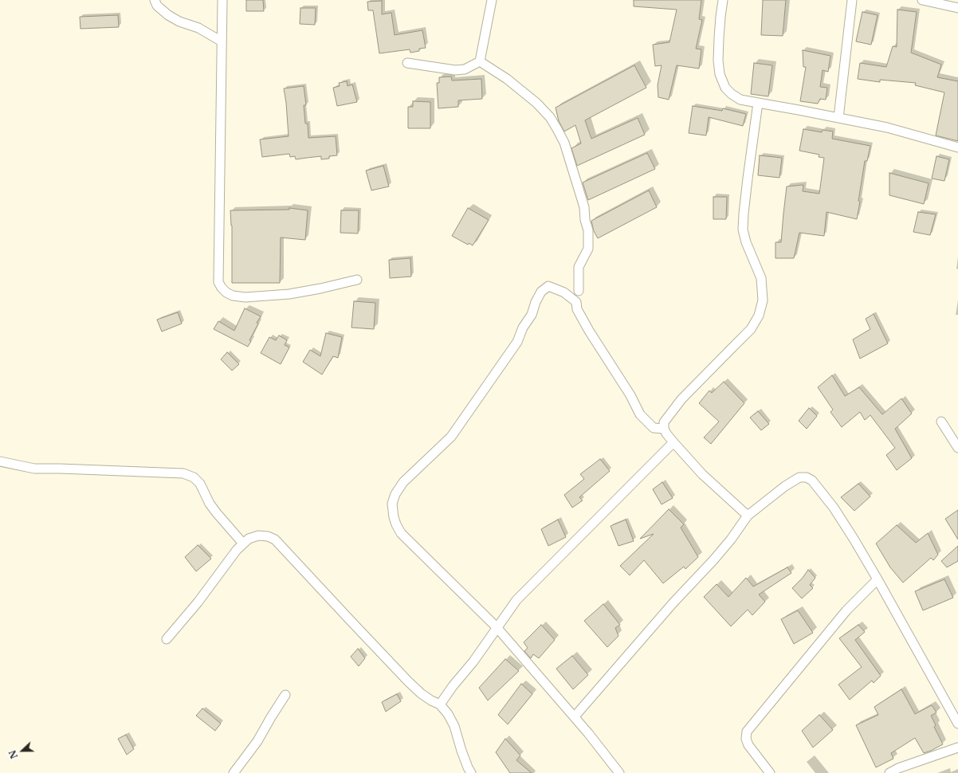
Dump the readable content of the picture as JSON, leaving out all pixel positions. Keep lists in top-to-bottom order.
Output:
{
  "north": "left"
}
